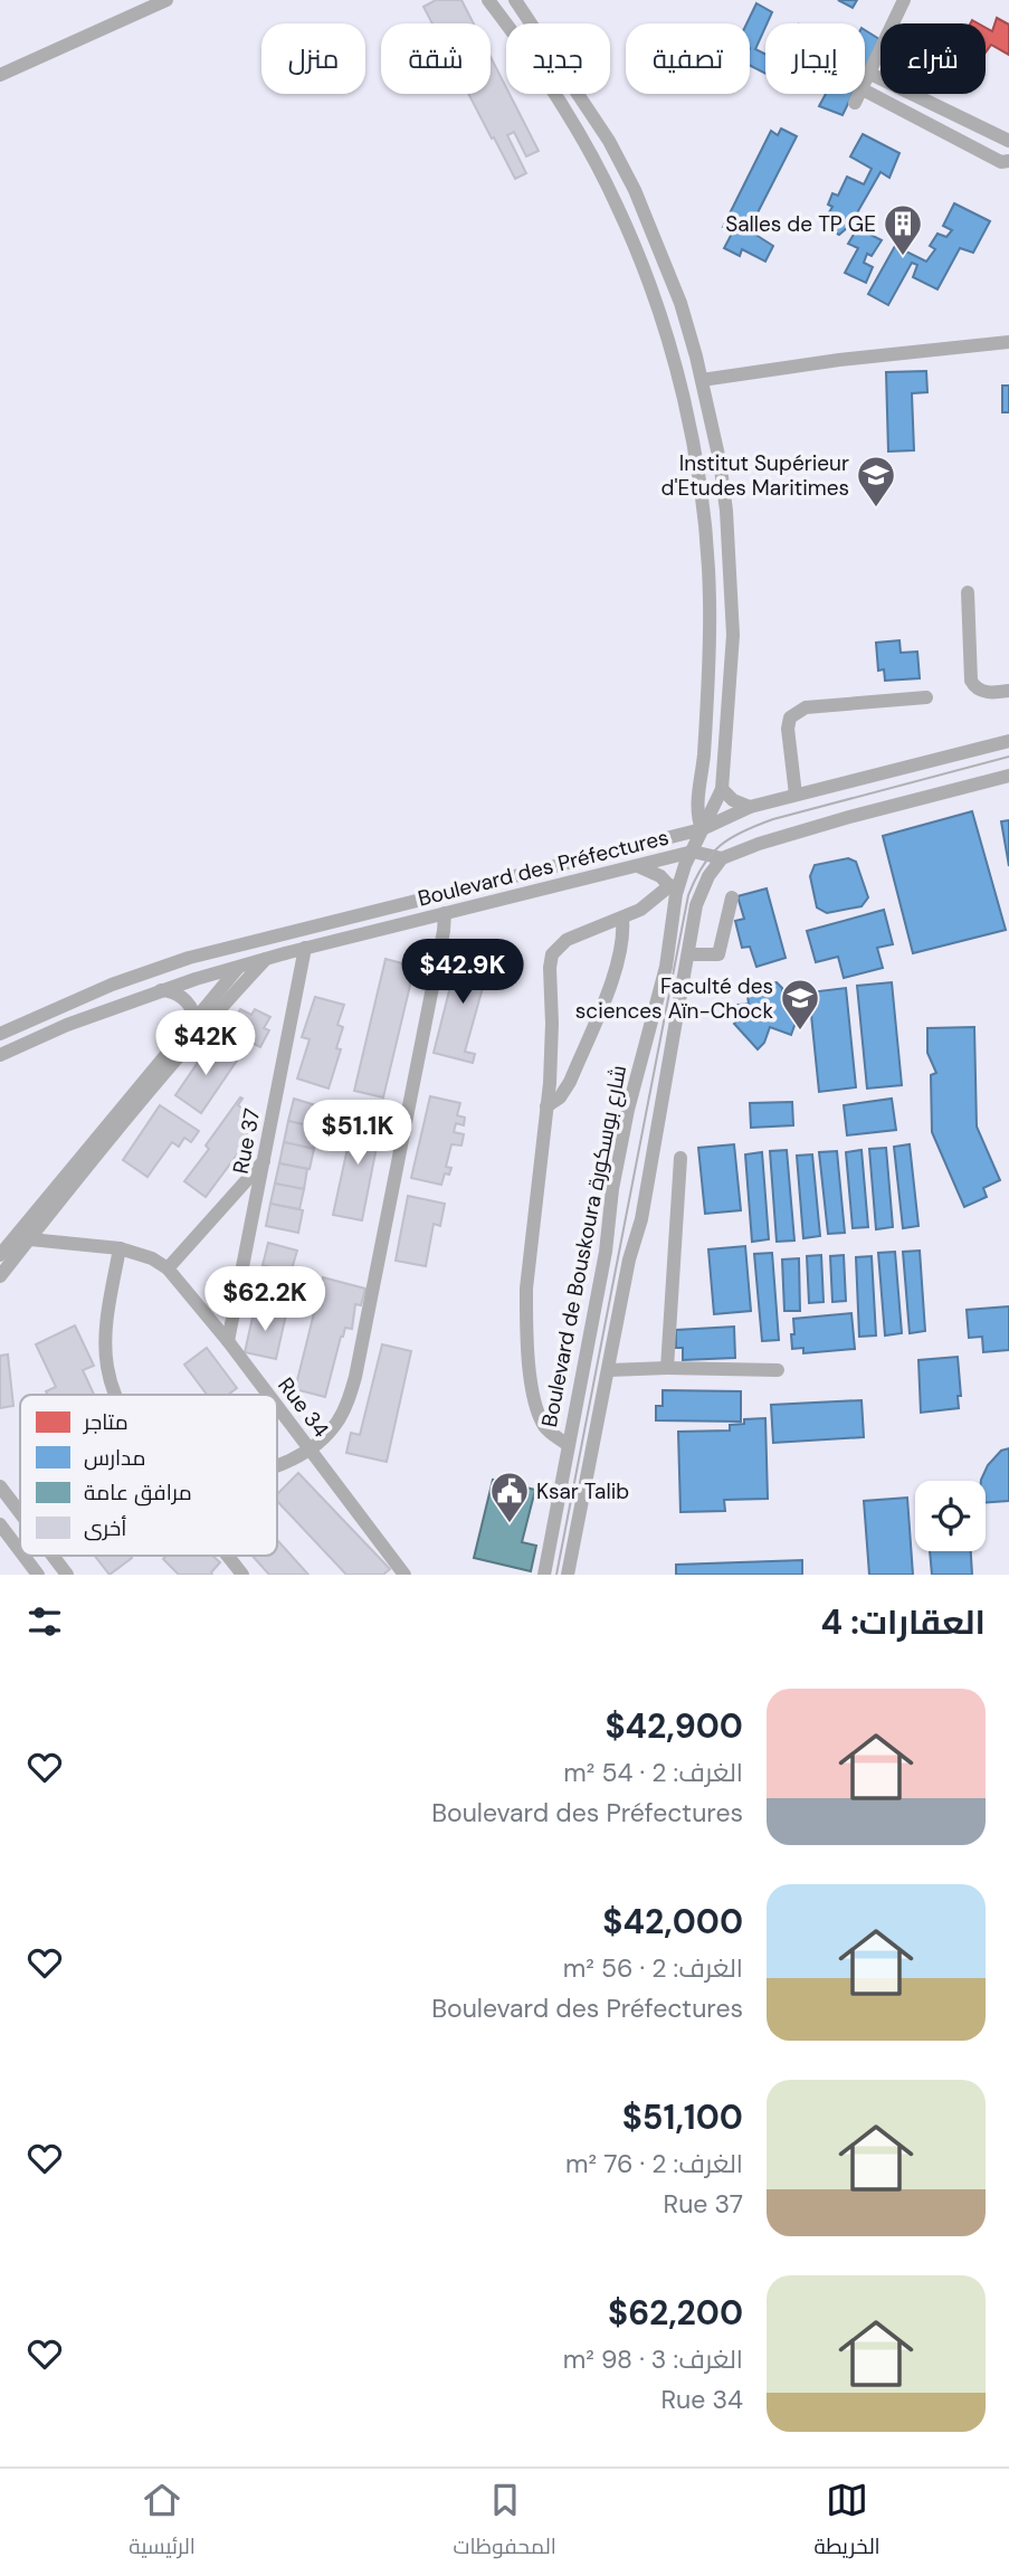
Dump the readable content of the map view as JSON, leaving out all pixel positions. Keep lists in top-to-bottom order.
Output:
{
  "streets": {
    "street": [
      "Boulevard des Préfectures",
      "Rue 37",
      "Boulevard de Bouskoura شارع بوسكورة",
      "Rue 34"
    ]
  },
  "crossings": [
    ["Boulevard des Préfectures", "Rue 37"],
    ["Boulevard des Préfectures", "Boulevard de Bouskoura شارع بوسكورة"],
    ["Rue 37", "Rue 34"]
  ],
  "places": {
    "building": ["Salles de TP GE"],
    "school or university": ["Institut Supérieur d'Etudes Maritimes", "Faculté des sciences Aïn-Chock"],
    "public building": ["Ksar Talib"]
  },
  "legend": [
    "متاجر",
    "مدارس",
    "مرافق عامة",
    "أخرى"
  ],
  "page": {
    "chip": [
      "شراء",
      "إيجار",
      "تصفية",
      "جديد",
      "شقة",
      "منزل"
    ],
    "price": [
      "$42.9K",
      "$42K",
      "$51.1K",
      "$62.2K"
    ],
    "heading": "العقارات: 4",
    "list": [
      {
        "name": "$42,900",
        "note": "الغرف: 2 · 54 m² · Boulevard des Préfectures"
      },
      {
        "name": "$42,000",
        "note": "الغرف: 2 · 56 m² · Boulevard des Préfectures"
      },
      {
        "name": "$51,100",
        "note": "الغرف: 2 · 76 m² · Rue 37"
      },
      {
        "name": "$62,200",
        "note": "الغرف: 3 · 98 m² · Rue 34"
      }
    ],
    "tabs": ["الخريطة", "المحفوظات", "الرئيسية"]
  }
}
